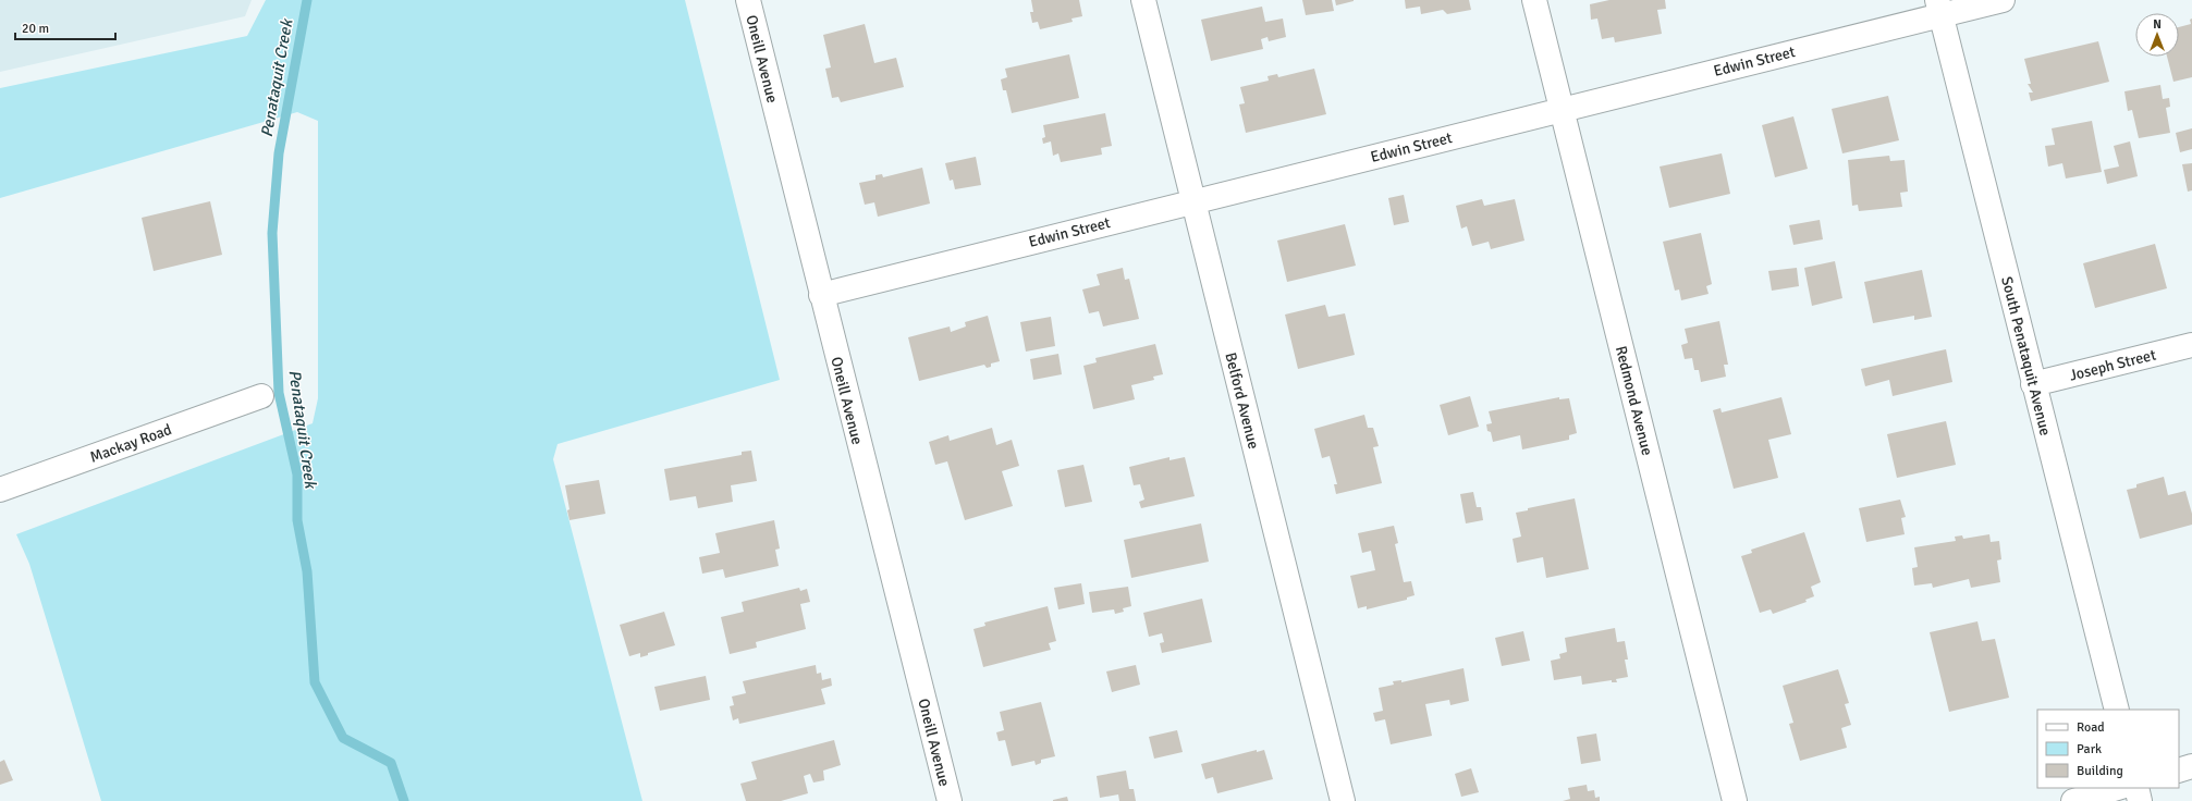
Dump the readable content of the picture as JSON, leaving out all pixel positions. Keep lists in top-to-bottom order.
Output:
{
  "streets": {
    "street": [
      "Oneill Avenue",
      "Edwin Street",
      "South Penataquit Avenue",
      "Joseph Street",
      "Belford Avenue",
      "Redmond Avenue",
      "Mackay Road"
    ]
  },
  "crossings": [
    ["Oneill Avenue", "Edwin Street"],
    ["Edwin Street", "South Penataquit Avenue"],
    ["Edwin Street", "Belford Avenue"],
    ["Edwin Street", "Redmond Avenue"],
    ["South Penataquit Avenue", "Joseph Street"]
  ],
  "water": ["Penataquit Creek"],
  "legend": ["Road", "Park", "Building"],
  "scale_bar": "20 m",
  "north": "top"
}
